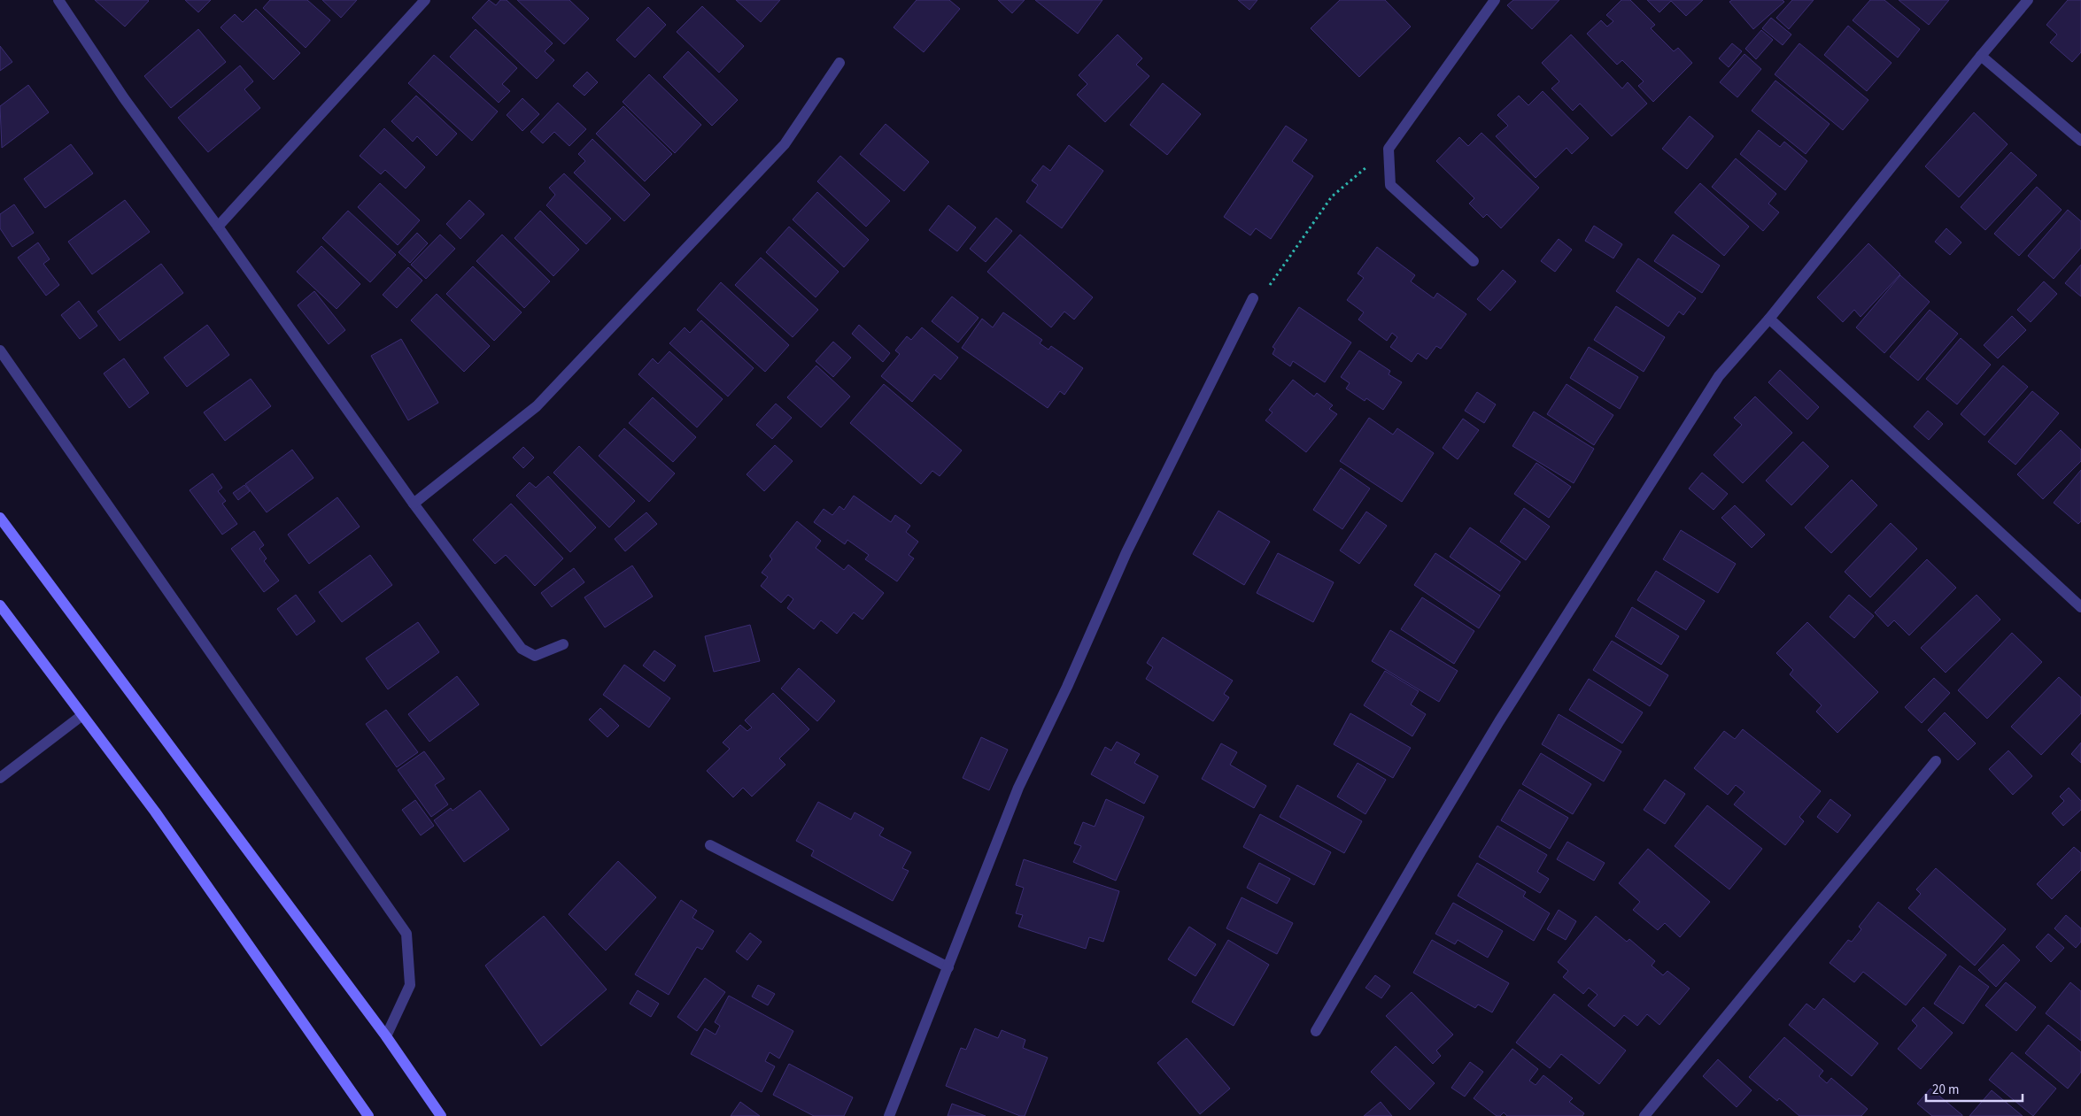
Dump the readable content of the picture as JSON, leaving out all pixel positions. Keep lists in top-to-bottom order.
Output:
{
  "scale_bar": "20 m"
}
